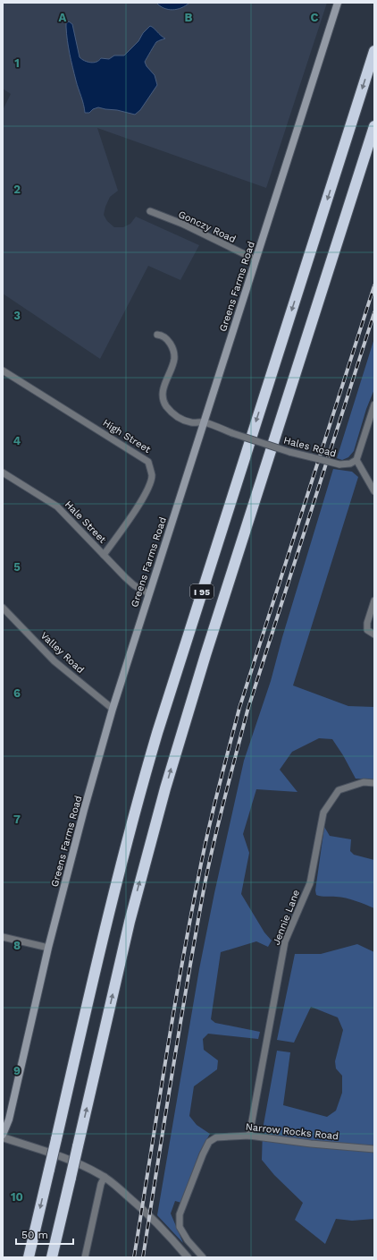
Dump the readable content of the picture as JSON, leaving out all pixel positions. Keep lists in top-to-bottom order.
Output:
{
  "streets": {
    "highway": ["I 95"],
    "main road": ["Greens Farms Road"],
    "street": [
      "Gonczy Road",
      "High Street",
      "Hales Road",
      "Hale Street",
      "Valley Road",
      "Jennie Lane",
      "Narrow Rocks Road"
    ]
  },
  "crossings": [
    ["Gonczy Road", "Greens Farms Road"],
    ["Greens Farms Road", "Hales Road"],
    ["Greens Farms Road", "Hale Street"],
    ["Greens Farms Road", "Valley Road"],
    ["High Street", "Hale Street"],
    ["Jennie Lane", "Narrow Rocks Road"]
  ],
  "scale_bar": "50 m",
  "grid": {
    "columns": ["A", "B", "C"],
    "rows": [
      "1",
      "2",
      "3",
      "4",
      "5",
      "6",
      "7",
      "8",
      "9",
      "10"
    ]
  }
}
